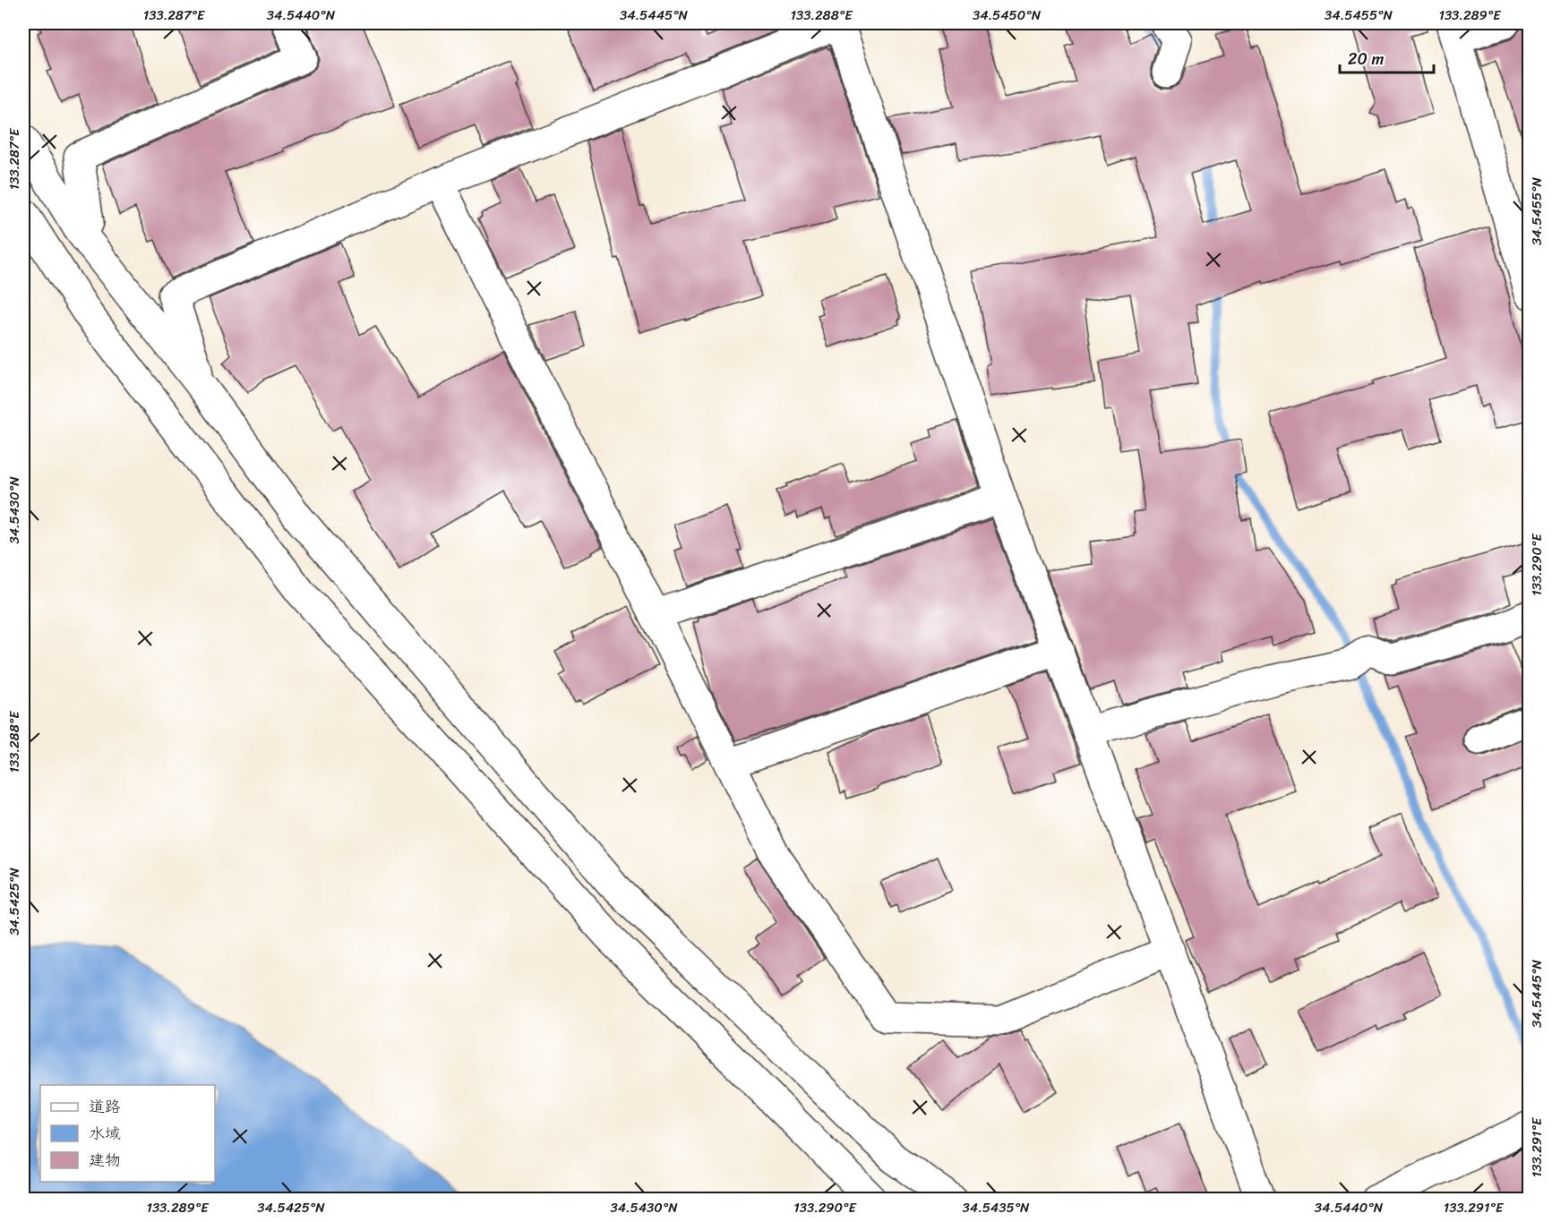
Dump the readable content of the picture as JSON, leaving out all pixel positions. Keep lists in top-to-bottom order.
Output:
{
  "legend": ["道路", "水域", "建物"],
  "scale_bar": "20 m",
  "coordinates": [
    "133.287°E",
    "34.5440°N",
    "34.5445°N",
    "133.288°E",
    "34.5450°N",
    "34.5455°N",
    "133.289°E",
    "34.5430°N",
    "133.290°E",
    "34.5425°N",
    "133.291°E",
    "34.5435°N"
  ]
}
